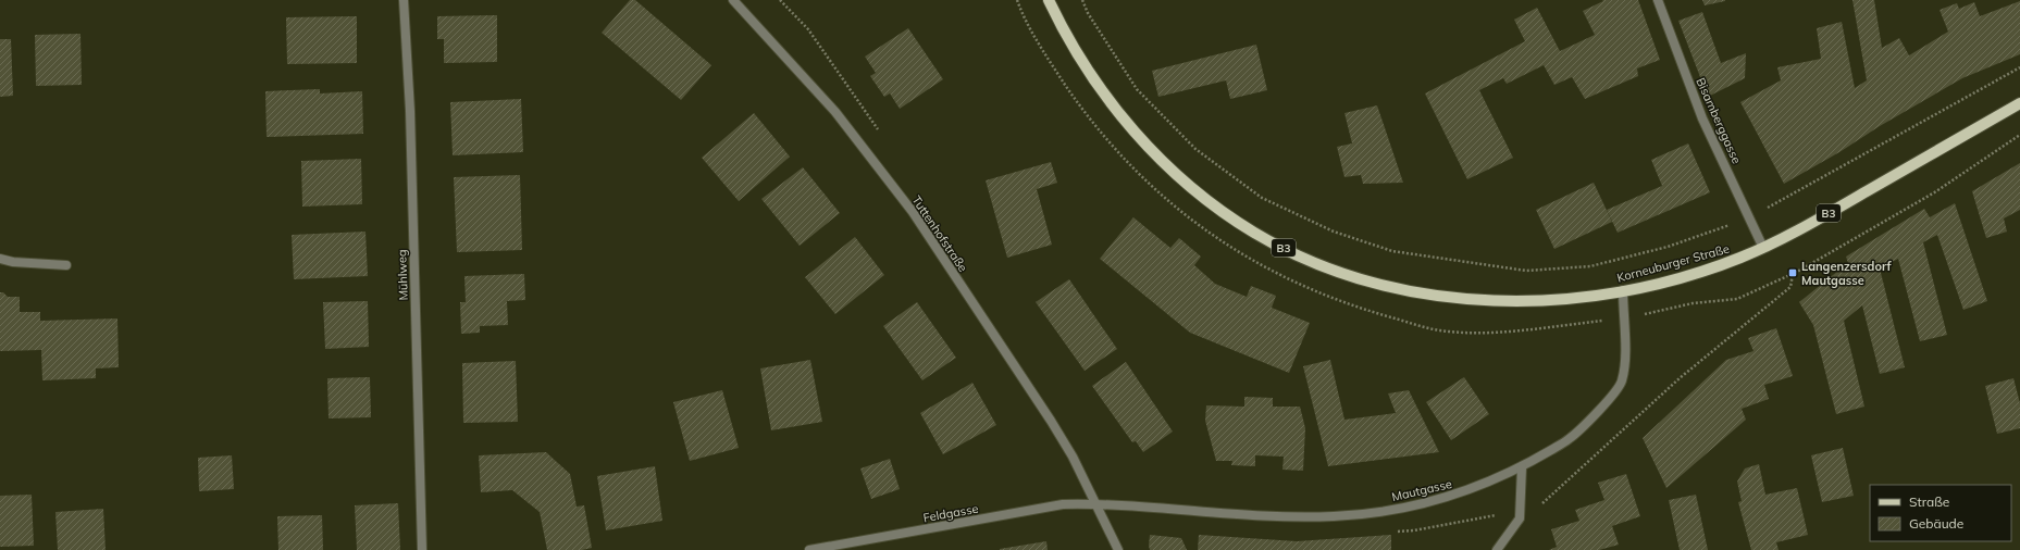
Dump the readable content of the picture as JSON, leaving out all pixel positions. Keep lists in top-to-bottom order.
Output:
{
  "streets": {
    "main road": ["B3", "Korneuburger Straße"],
    "street": [
      "Bisamberggasse",
      "Tuttenhofstraße",
      "Mühlweg",
      "Mautgasse",
      "Feldgasse"
    ]
  },
  "crossings": [
    ["Bisamberggasse", "Korneuburger Straße"],
    ["Tuttenhofstraße", "Mautgasse"],
    ["Tuttenhofstraße", "Feldgasse"],
    ["Korneuburger Straße", "Mautgasse"],
    ["Mautgasse", "Feldgasse"]
  ],
  "places": {
    "transit": ["Langenzersdorf Mautgasse"]
  },
  "legend": ["Straße", "Gebäude"]
}
